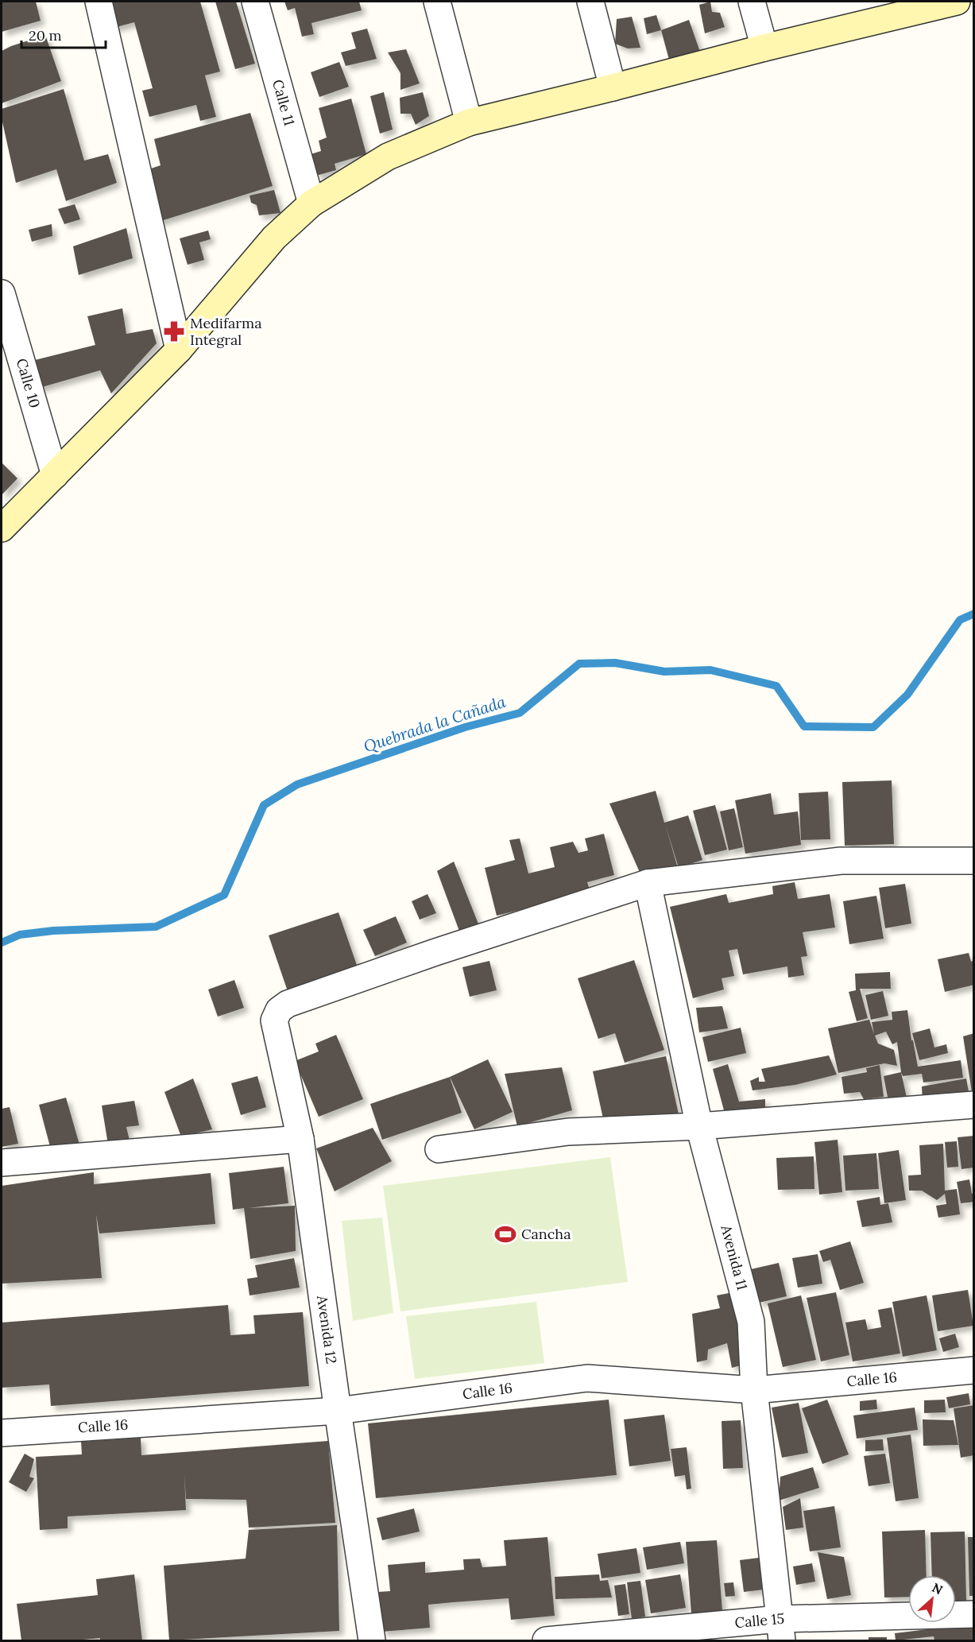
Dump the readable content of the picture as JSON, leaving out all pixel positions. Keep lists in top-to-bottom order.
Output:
{
  "streets": {
    "street": [
      "Calle 11",
      "Calle 10",
      "Avenida 11",
      "Avenida 12",
      "Calle 16",
      "Calle 15"
    ]
  },
  "crossings": [
    ["Avenida 11", "Avenida 12"],
    ["Avenida 11", "Calle 16"],
    ["Avenida 11", "Calle 15"],
    ["Avenida 12", "Calle 16"]
  ],
  "water": ["Quebrada la Cañada"],
  "places": {
    "pharmacy": ["Medifarma Integral"],
    "sports": ["Cancha"]
  },
  "scale_bar": "20 m",
  "north": "top right"
}
